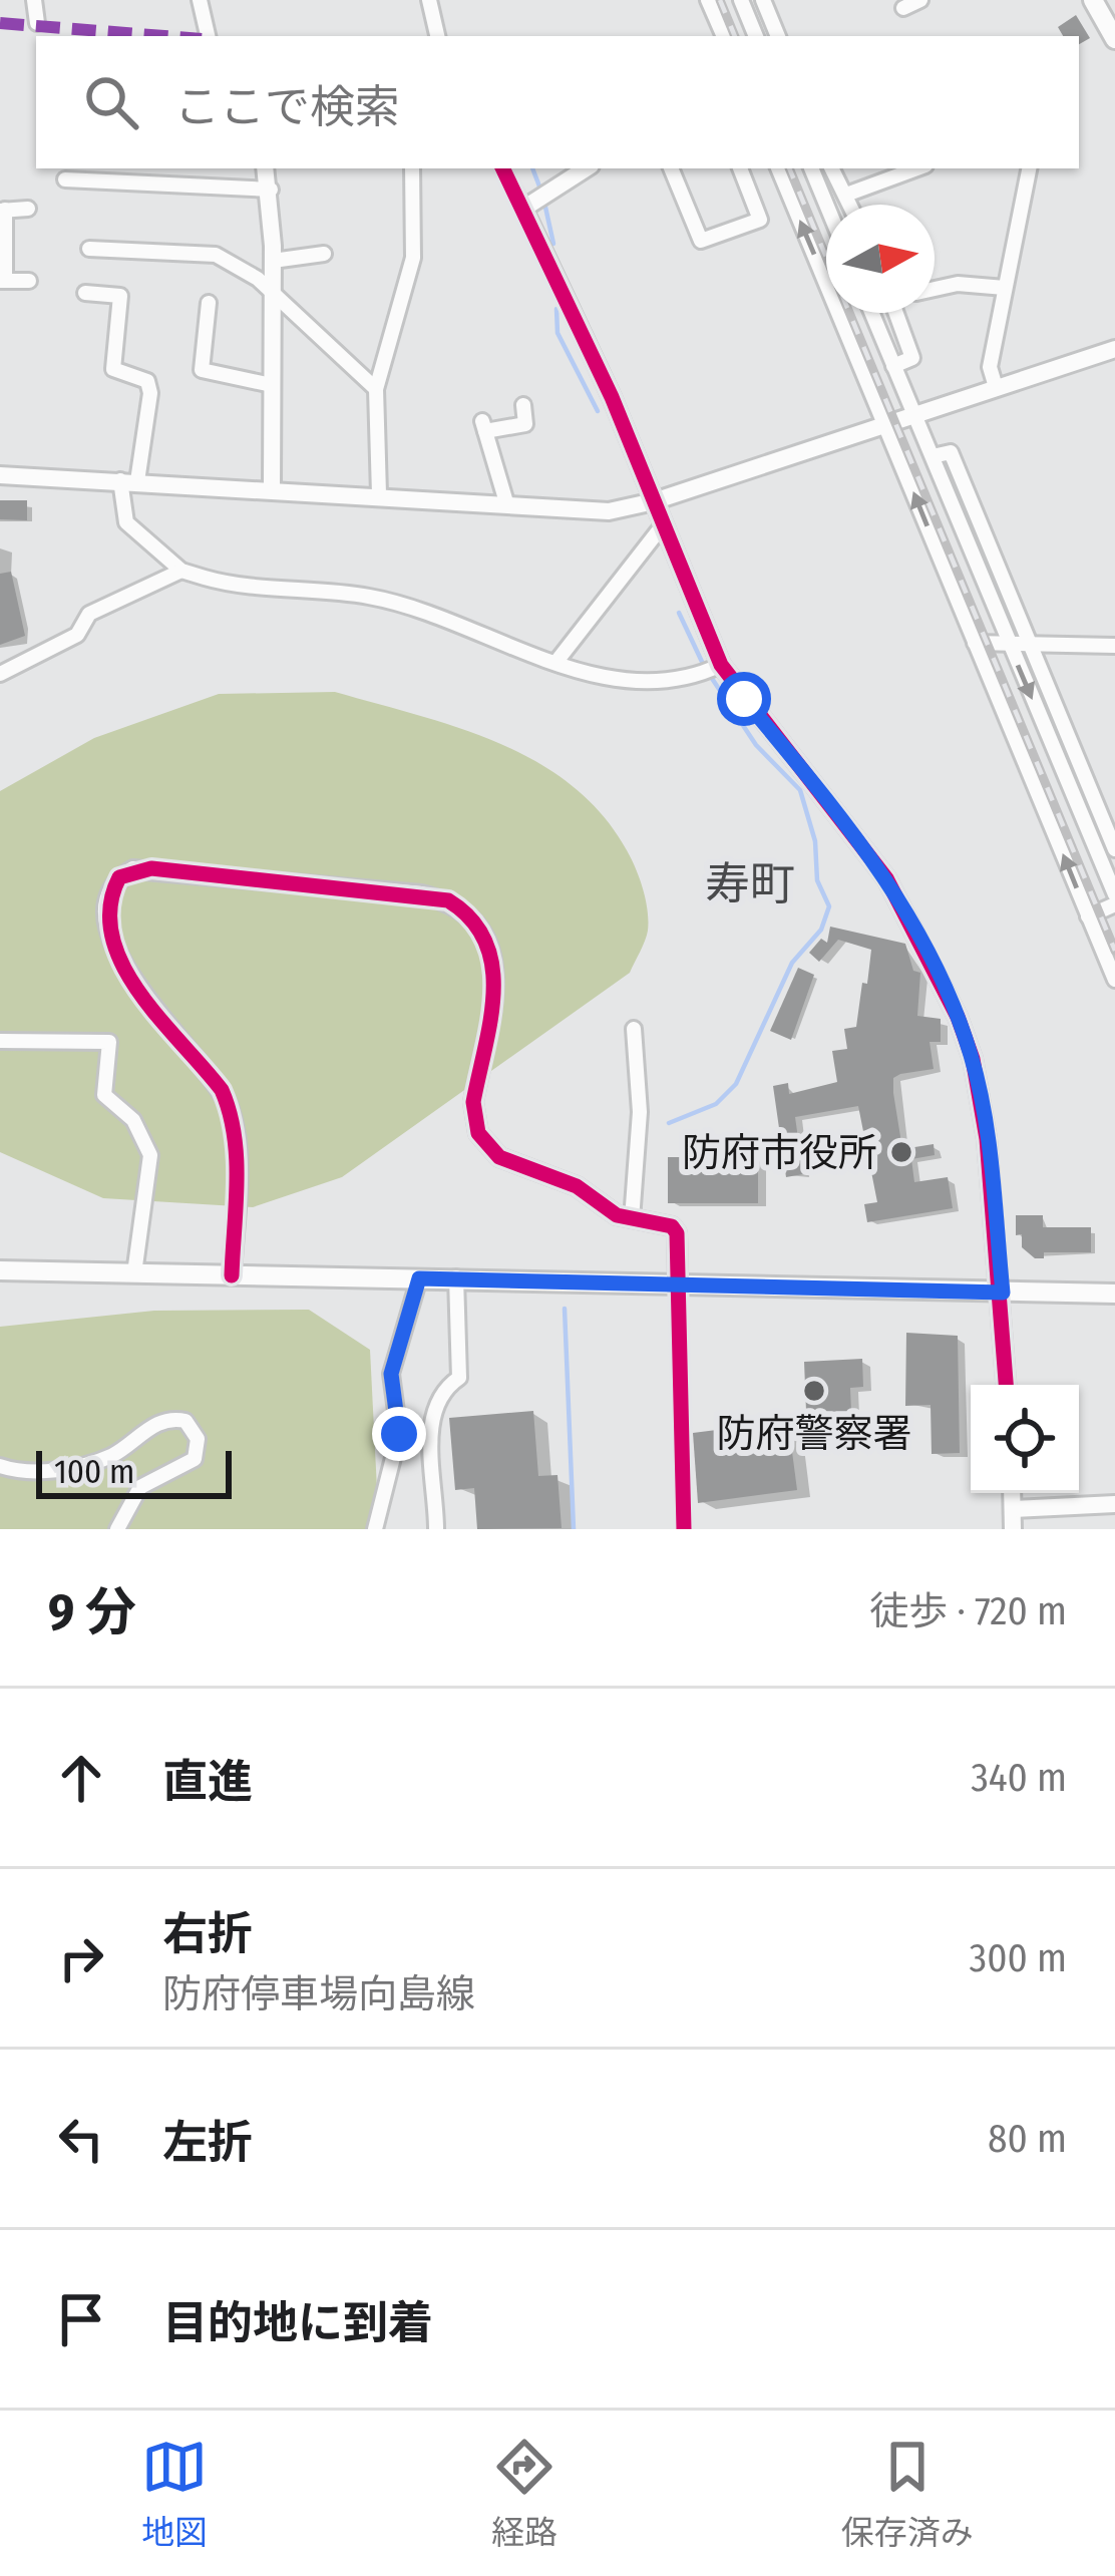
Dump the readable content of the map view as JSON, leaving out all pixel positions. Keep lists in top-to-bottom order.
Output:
{
  "districts": ["寿町"],
  "places": ["防府市役所", "防府警察署"],
  "scale_bar": "100 m",
  "north": "right",
  "page": {
    "search": "ここで検索",
    "scale": "100 m",
    "heading": ["9 分", "徒歩 · 720 m"],
    "list": [
      ["直進", "340 m"],
      ["右折", "防府停車場向島線", "300 m"],
      ["左折", "80 m"],
      "目的地に到着"
    ],
    "nav": ["地図", "経路", "保存済み"]
  }
}
